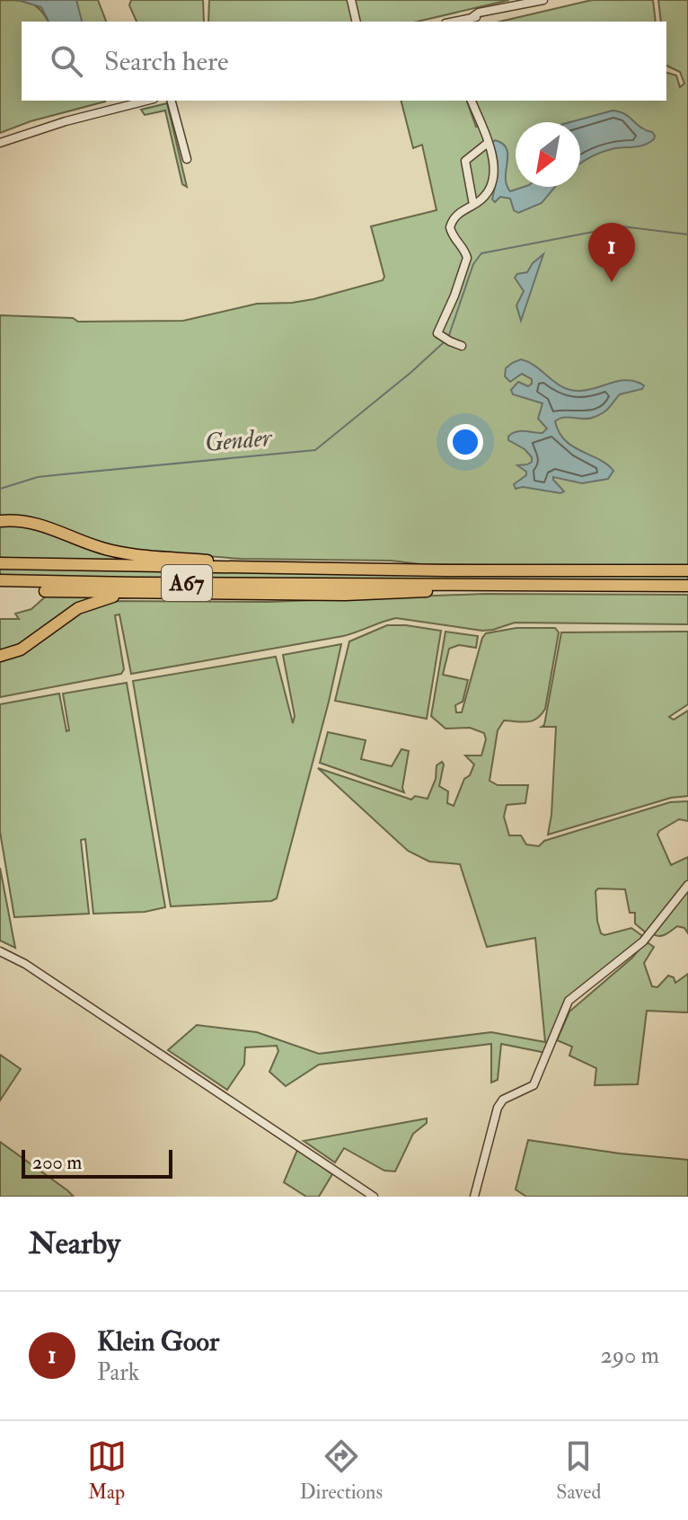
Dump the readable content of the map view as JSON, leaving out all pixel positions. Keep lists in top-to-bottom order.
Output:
{
  "streets": {
    "highway": ["A67"]
  },
  "water": ["Gender"],
  "scale_bar": "200 m",
  "north": "bottom left",
  "page": {
    "search": "Search here",
    "pins": "1",
    "scale": "200 m",
    "heading": "Nearby",
    "list": [
      {
        "mark": "1",
        "name": "Klein Goor",
        "note": "Park",
        "value": "290 m"
      }
    ],
    "nav": ["Map", "Directions", "Saved"]
  }
}
